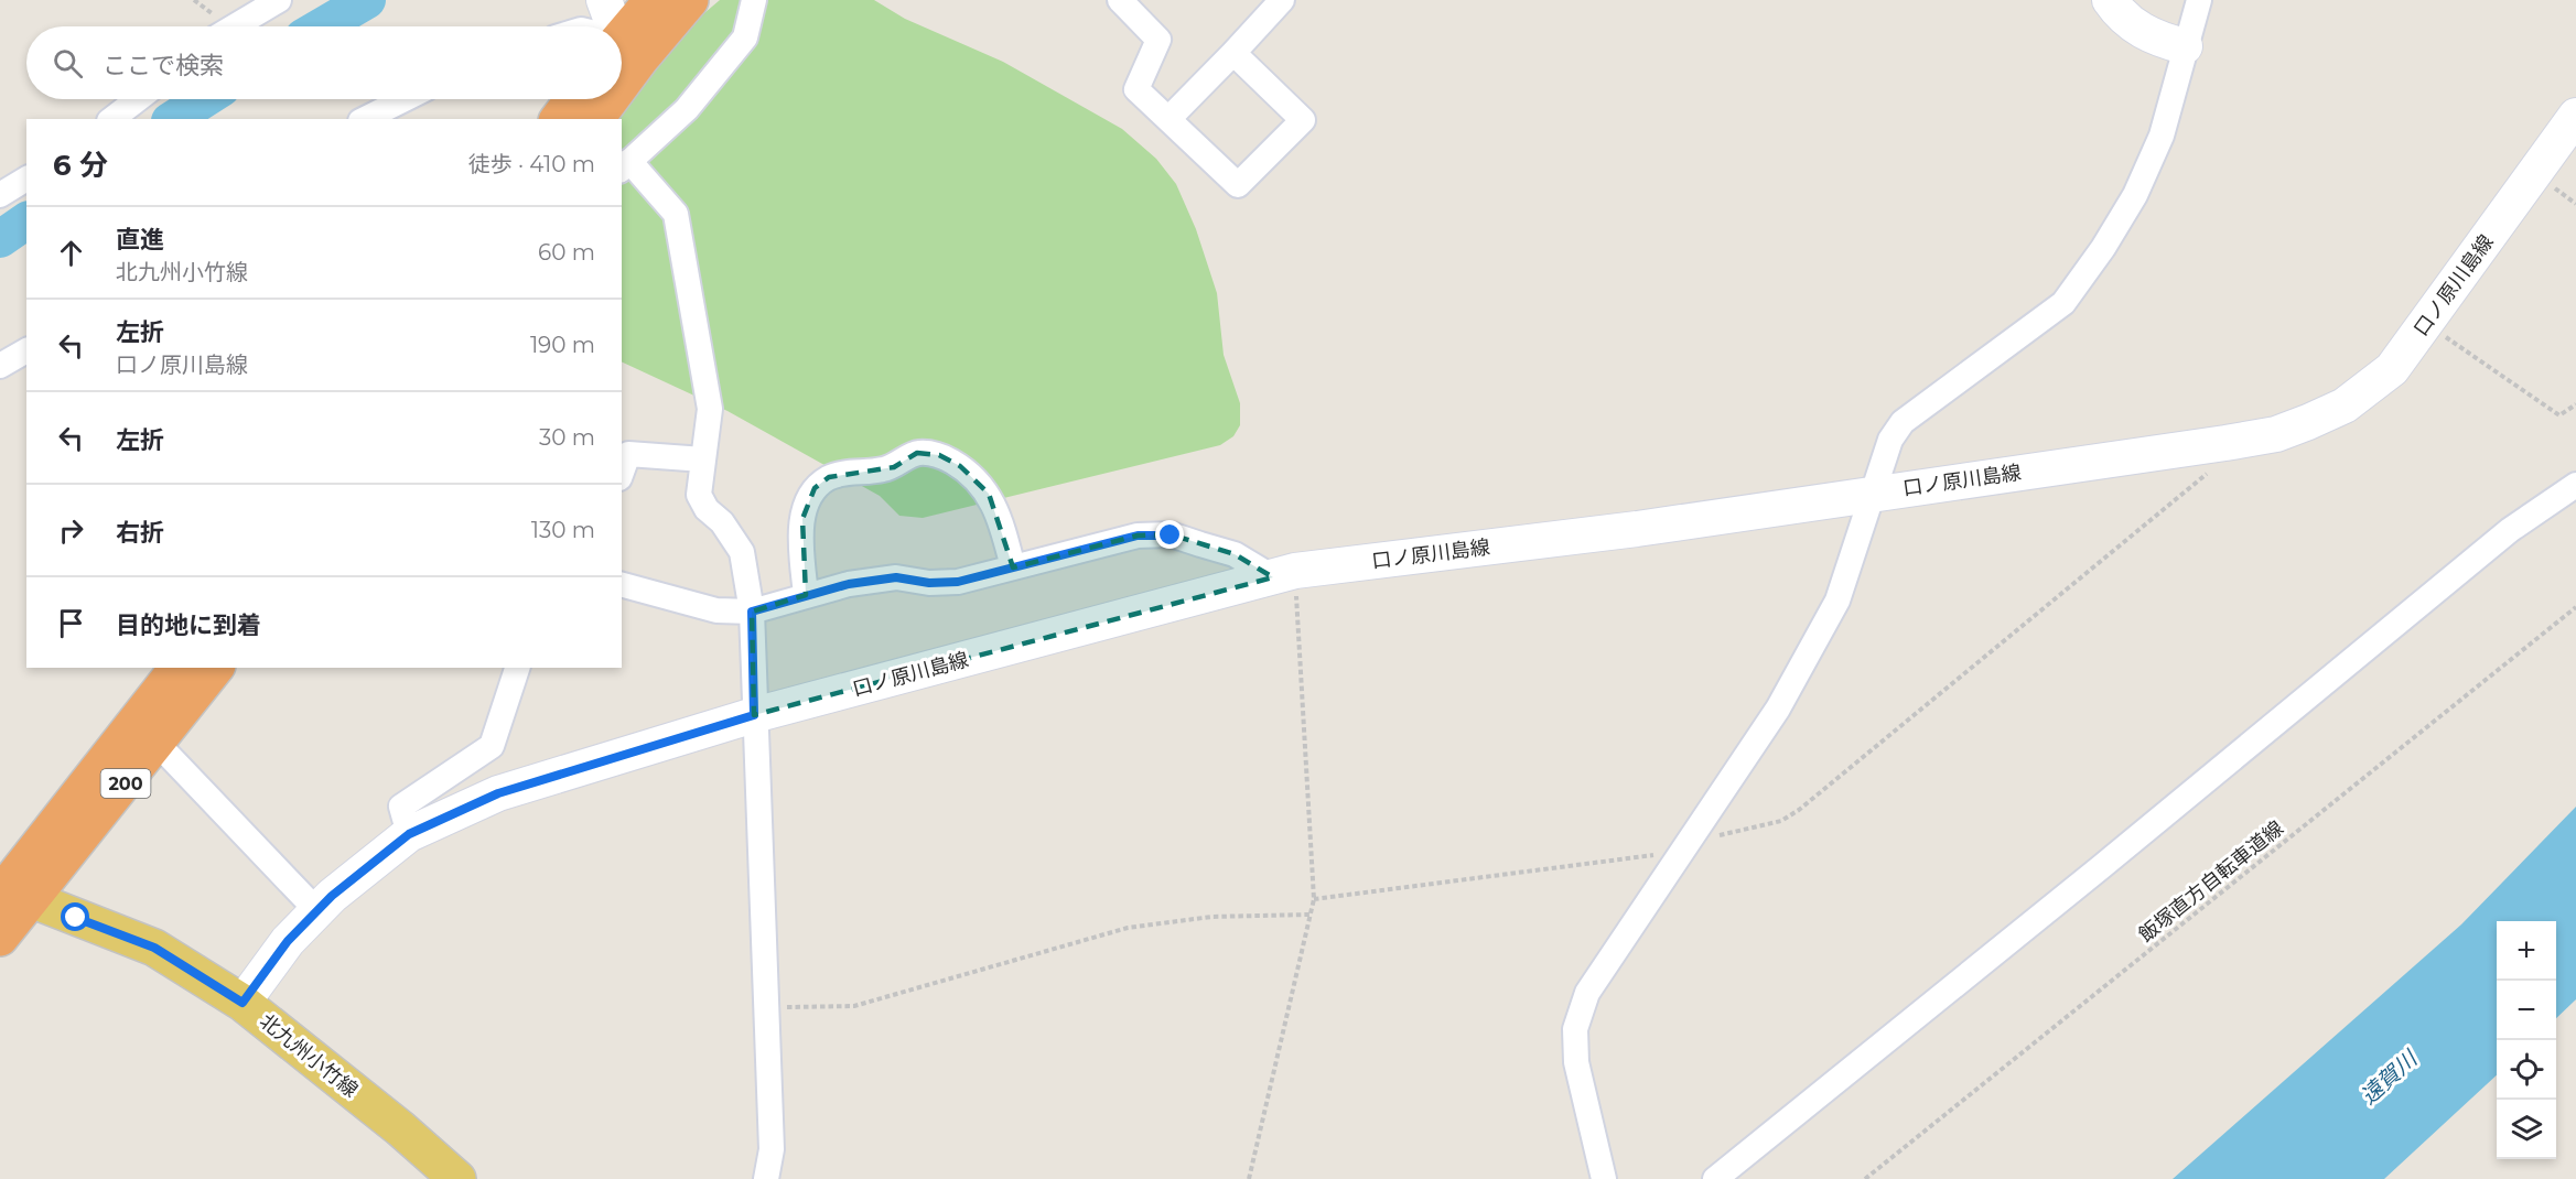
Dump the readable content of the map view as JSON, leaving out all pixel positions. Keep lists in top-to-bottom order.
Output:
{
  "streets": {
    "highway": ["200"],
    "main road": ["口ノ原川島線", "北九州小竹線"],
    "path": ["飯塚直方自転車道線"]
  },
  "crossings": [
    ["口ノ原川島線", "北九州小竹線"],
    ["200", "北九州小竹線"]
  ],
  "water": ["遠賀川"],
  "page": {
    "search": "ここで検索",
    "heading": ["6 分", "徒歩 · 410 m"],
    "list": [
      ["直進", "北九州小竹線", "60 m"],
      ["左折", "口ノ原川島線", "190 m"],
      ["左折", "30 m"],
      ["右折", "130 m"],
      "目的地に到着"
    ],
    "map_buttons": ["+", "−"]
  }
}
